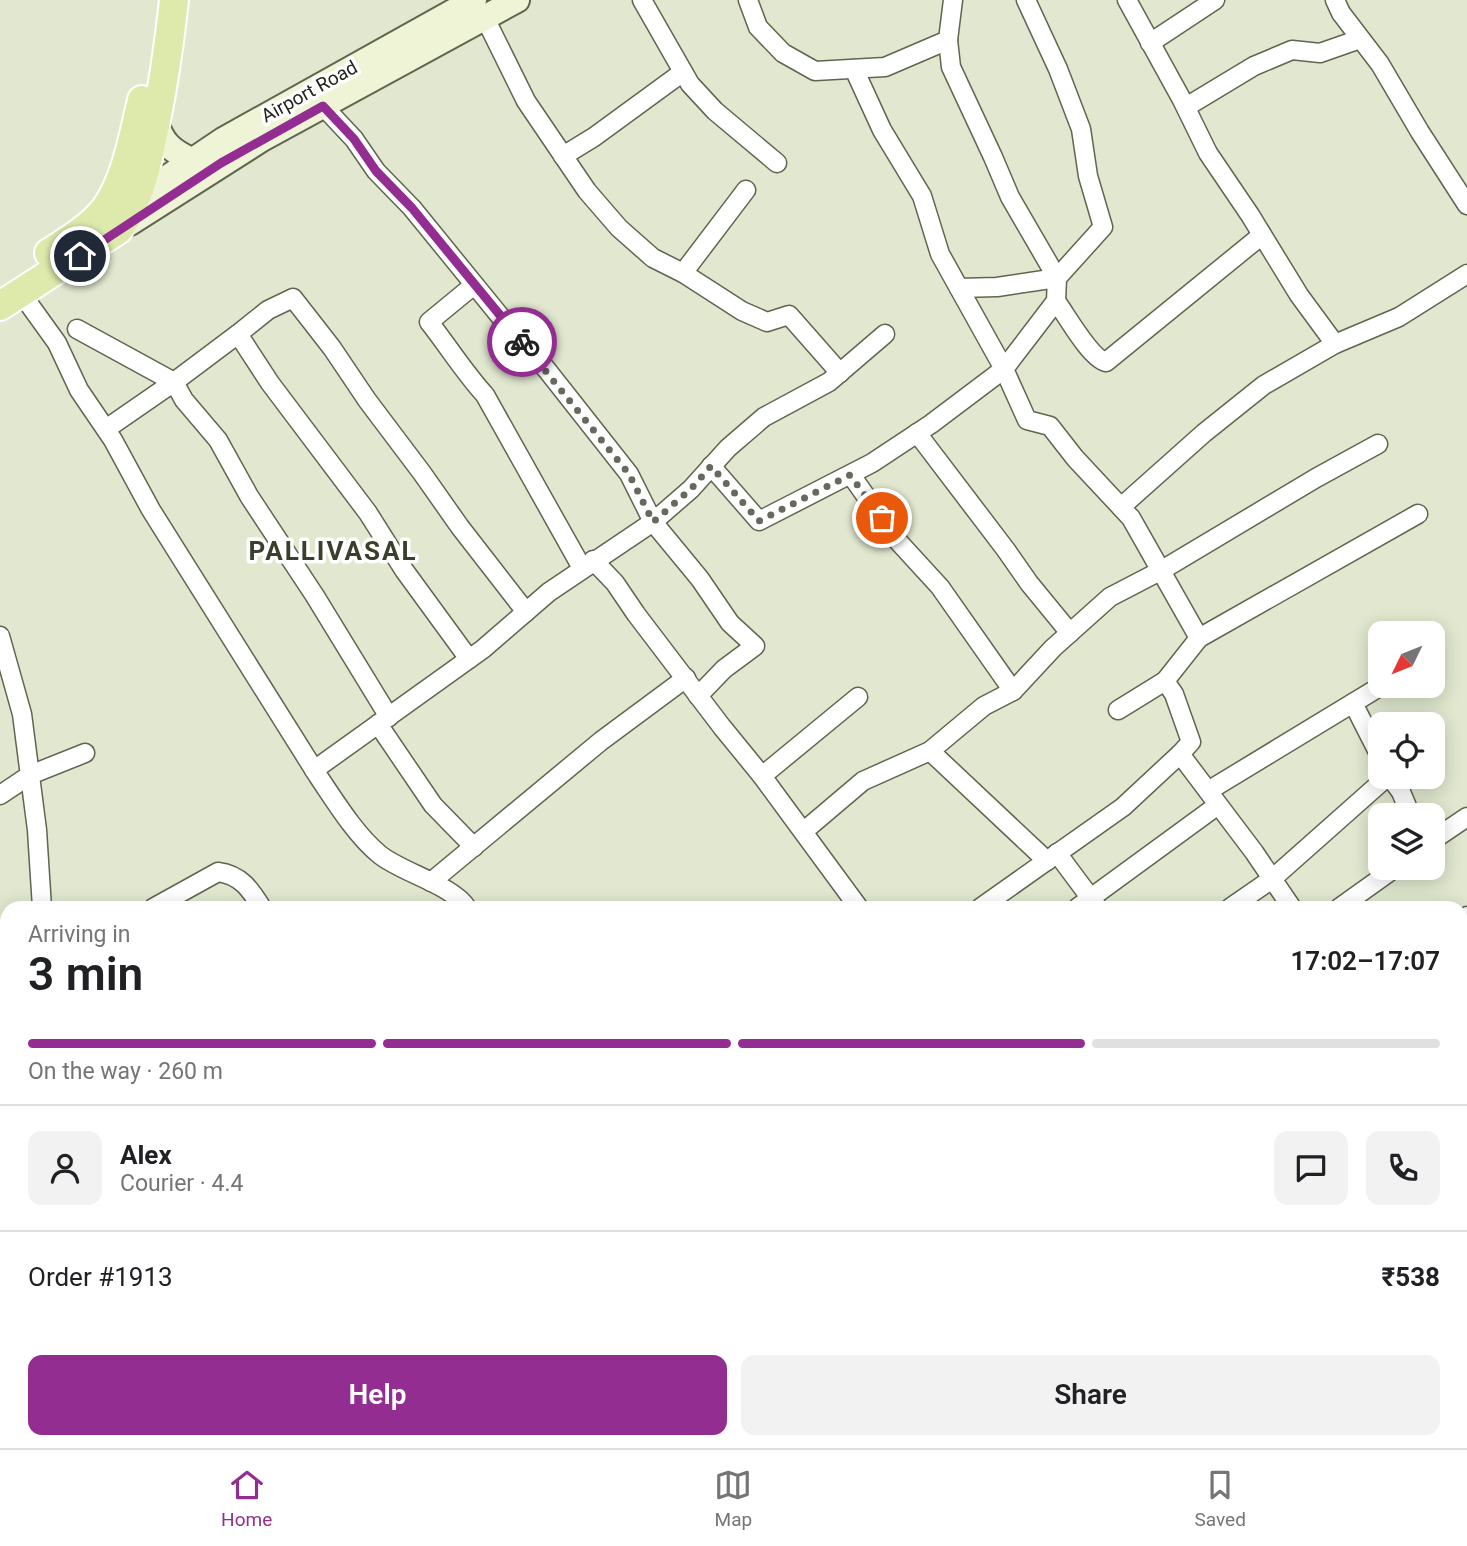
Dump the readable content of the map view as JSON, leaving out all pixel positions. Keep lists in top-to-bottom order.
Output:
{
  "streets": {
    "main road": ["Airport Road"]
  },
  "districts": ["PALLIVASAL"],
  "north": "bottom left",
  "page": {
    "heading": ["3 min", "Arriving in", "17:02–17:07"],
    "panel": [
      "Alex",
      "Courier · 4.4",
      "Order #1913",
      "₹538"
    ],
    "bar": "On the way · 260 m",
    "buttons": ["Help", "Share"],
    "tabs": ["Home", "Map", "Saved"]
  }
}
